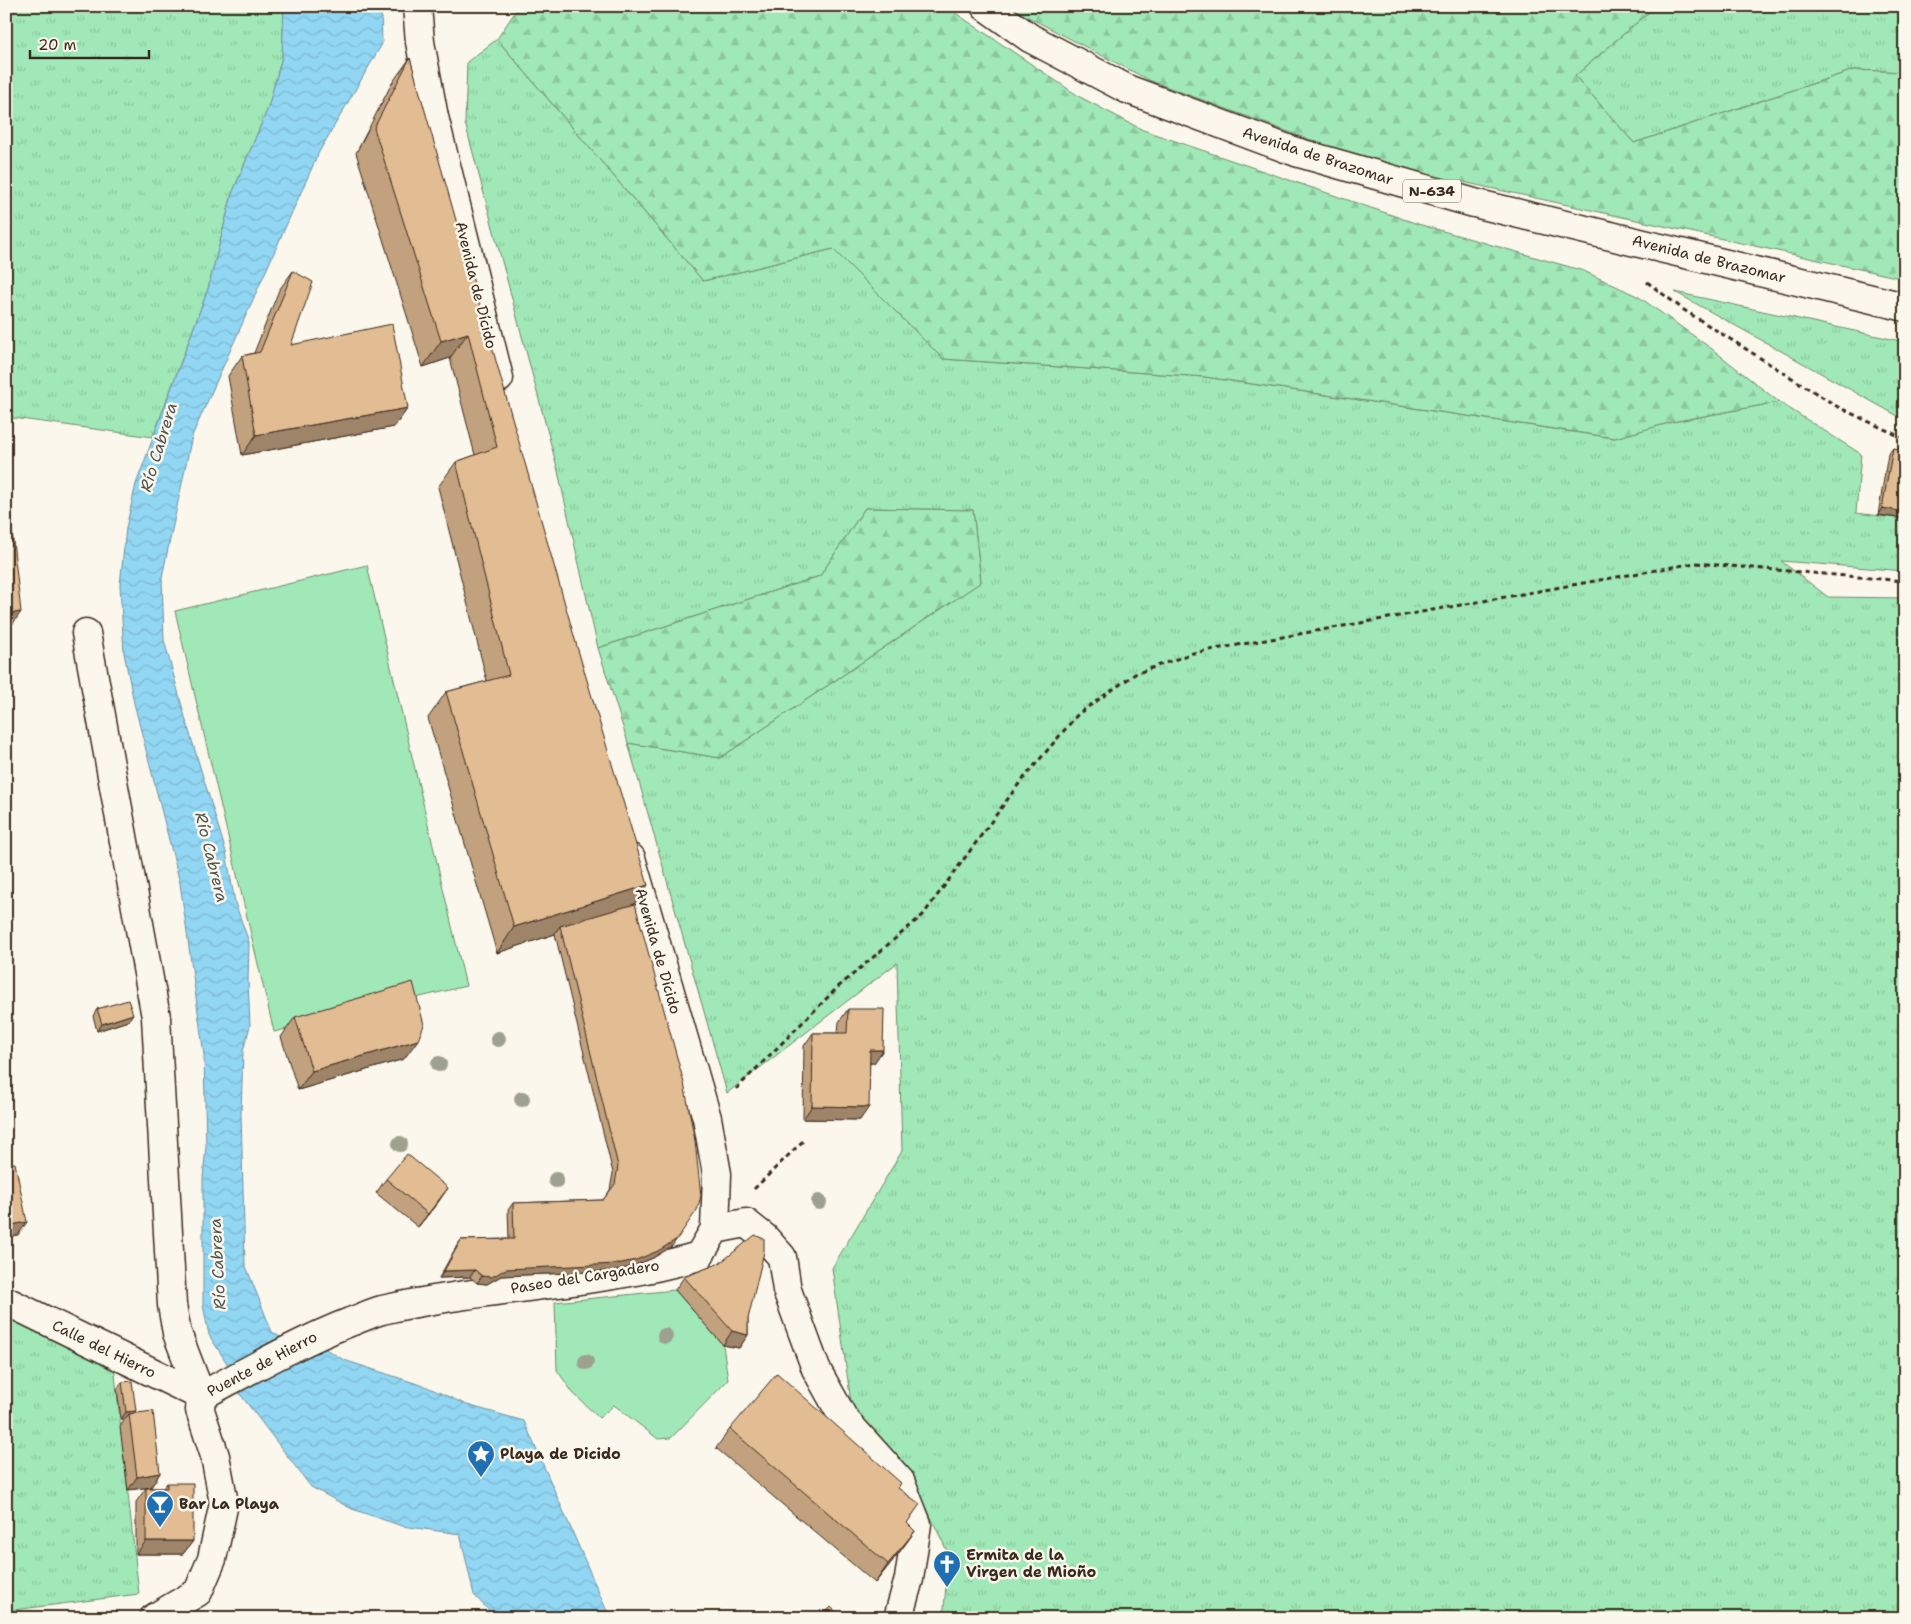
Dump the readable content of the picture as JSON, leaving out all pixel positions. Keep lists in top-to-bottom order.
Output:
{
  "streets": {
    "main road": [
      "Avenida de Brazomar",
      "N-634",
      "Avenida de Dícido",
      "Paseo del Cargadero",
      "Calle del Hierro",
      "Puente de Hierro"
    ]
  },
  "crossings": [
    ["Avenida de Dícido", "Paseo del Cargadero"],
    ["Paseo del Cargadero", "Puente de Hierro"],
    ["Calle del Hierro", "Puente de Hierro"]
  ],
  "water": ["Río Cabrera"],
  "places": {
    "place": ["Playa de Dicido"],
    "bar": ["Bar La Playa"],
    "church": ["Ermita de la Virgen de Mioño"]
  },
  "scale_bar": "20 m"
}
